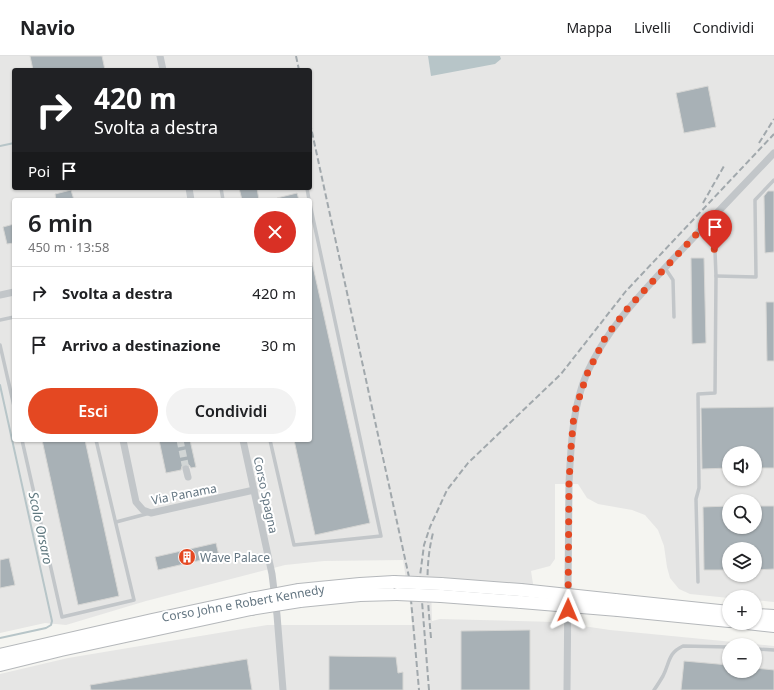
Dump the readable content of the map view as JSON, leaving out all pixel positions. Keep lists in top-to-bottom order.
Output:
{
  "streets": {
    "highway": ["Corso John e Robert Kennedy"],
    "street": ["Via Panama", "Corso Spagna"]
  },
  "crossings": [
    ["Via Panama", "Corso Spagna"]
  ],
  "water": ["Scolo Orsaro"],
  "places": {
    "building": ["Wave Palace"]
  },
  "page": {
    "header": "Navio",
    "nav": ["Mappa", "Livelli", "Condividi"],
    "turn": ["420 m", "Svolta a destra"],
    "then": "Poi",
    "heading": ["6 min", "450 m · 13:58"],
    "list": [
      {
        "name": "Svolta a destra",
        "value": "420 m"
      },
      {
        "name": "Arrivo a destinazione",
        "value": "30 m"
      }
    ],
    "buttons": ["Esci", "Condividi"],
    "map_buttons": ["+", "−"]
  }
}
